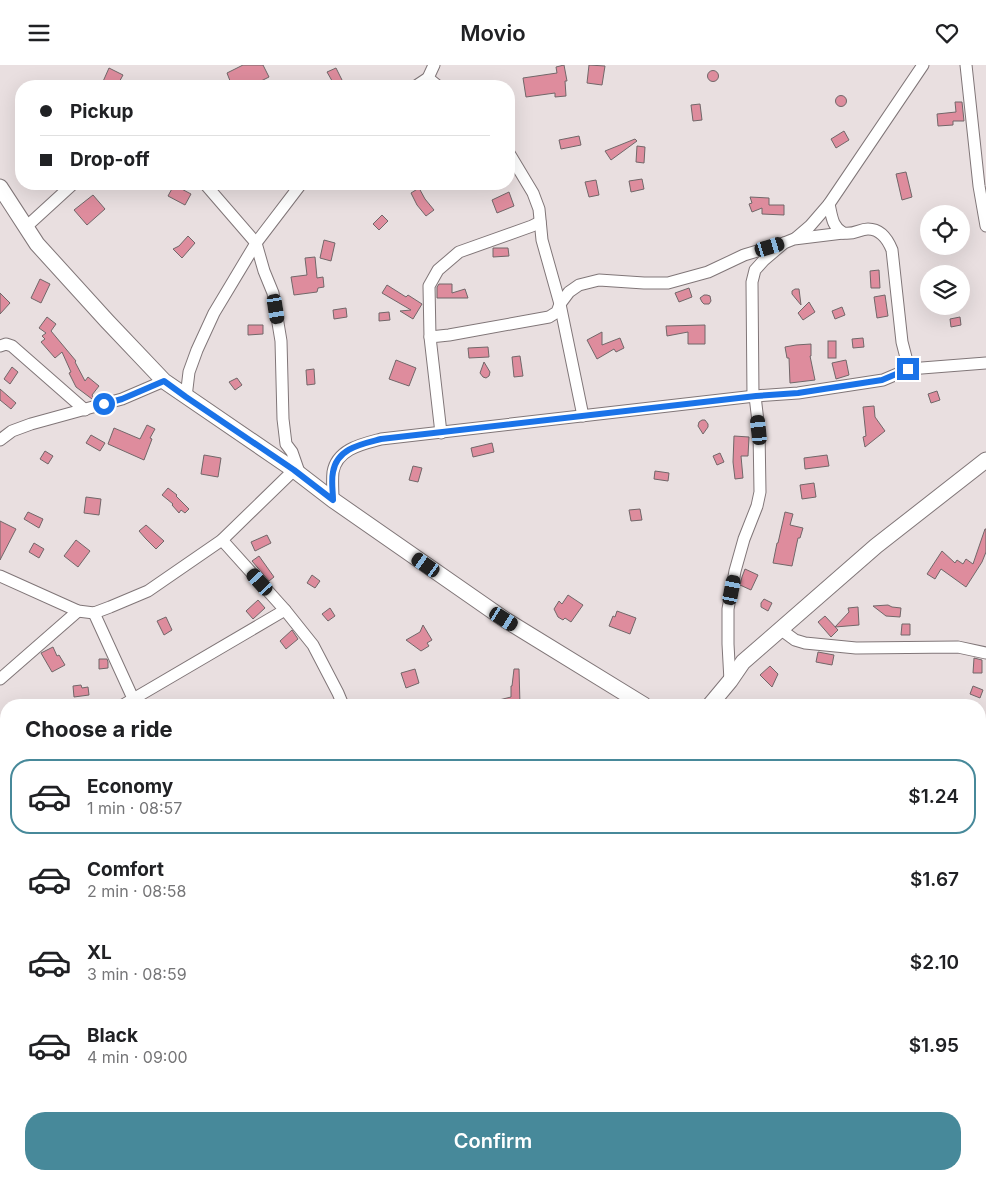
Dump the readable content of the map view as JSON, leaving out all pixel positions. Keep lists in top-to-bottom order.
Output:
{
  "page": {
    "header": "Movio",
    "banner": ["Pickup", "Drop-off"],
    "heading": "Choose a ride",
    "list": [
      {
        "name": "Economy",
        "note": "1 min · 08:57",
        "value": "$1.24"
      },
      {
        "name": "Comfort",
        "note": "2 min · 08:58",
        "value": "$1.67"
      },
      {
        "name": "XL",
        "note": "3 min · 08:59",
        "value": "$2.10"
      },
      {
        "name": "Black",
        "note": "4 min · 09:00",
        "value": "$1.95"
      }
    ],
    "buttons": "Confirm"
  }
}
